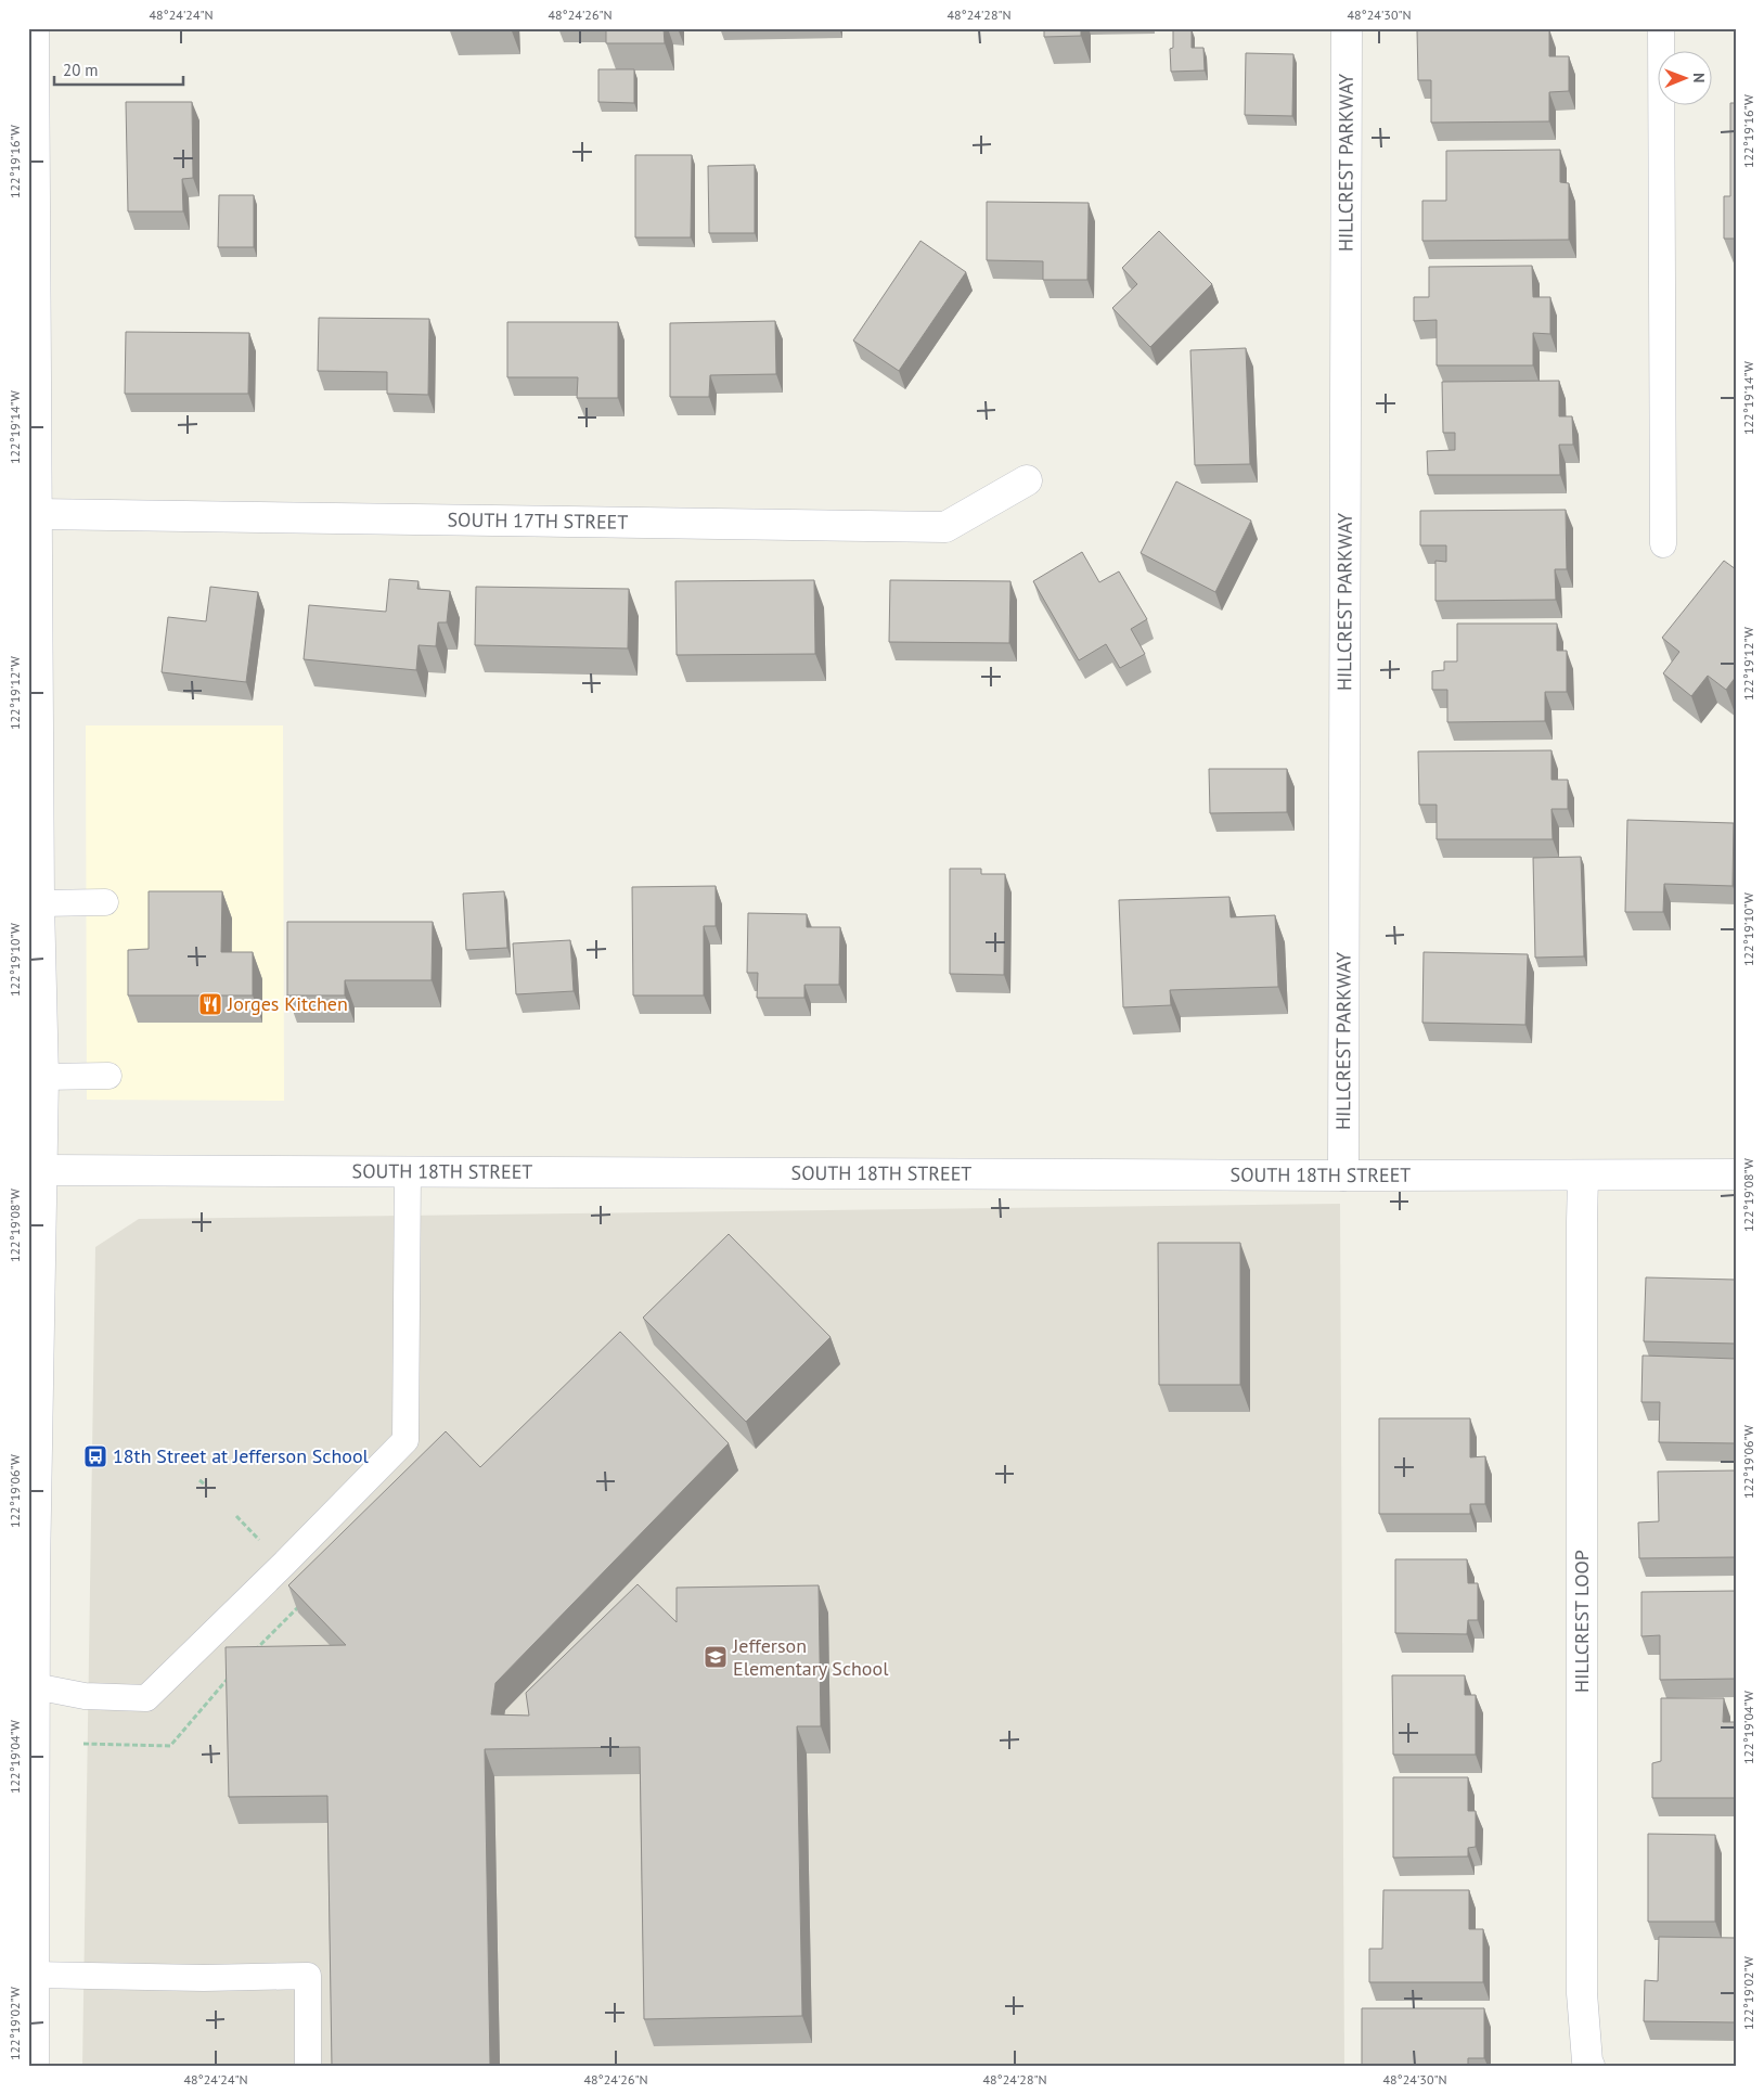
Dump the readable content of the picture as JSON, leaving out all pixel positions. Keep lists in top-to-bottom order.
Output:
{
  "streets": {
    "street": [
      "HILLCREST PARKWAY",
      "SOUTH 17TH STREET",
      "SOUTH 18TH STREET",
      "HILLCREST LOOP"
    ]
  },
  "crossings": [
    ["HILLCREST PARKWAY", "SOUTH 18TH STREET"],
    ["SOUTH 18TH STREET", "HILLCREST LOOP"]
  ],
  "places": {
    "restaurant": ["Jorges Kitchen"],
    "bus stop": ["18th Street at Jefferson School"],
    "school or university": ["Jefferson Elementary School"]
  },
  "scale_bar": "20 m",
  "north": "right",
  "coordinates": [
    "48°24'24\"N",
    "48°24'26\"N",
    "48°24'28\"N",
    "48°24'30\"N",
    "122°19'16\"W",
    "122°19'14\"W",
    "122°19'12\"W",
    "122°19'10\"W",
    "122°19'08\"W",
    "122°19'06\"W",
    "122°19'04\"W",
    "122°19'02\"W"
  ]
}
